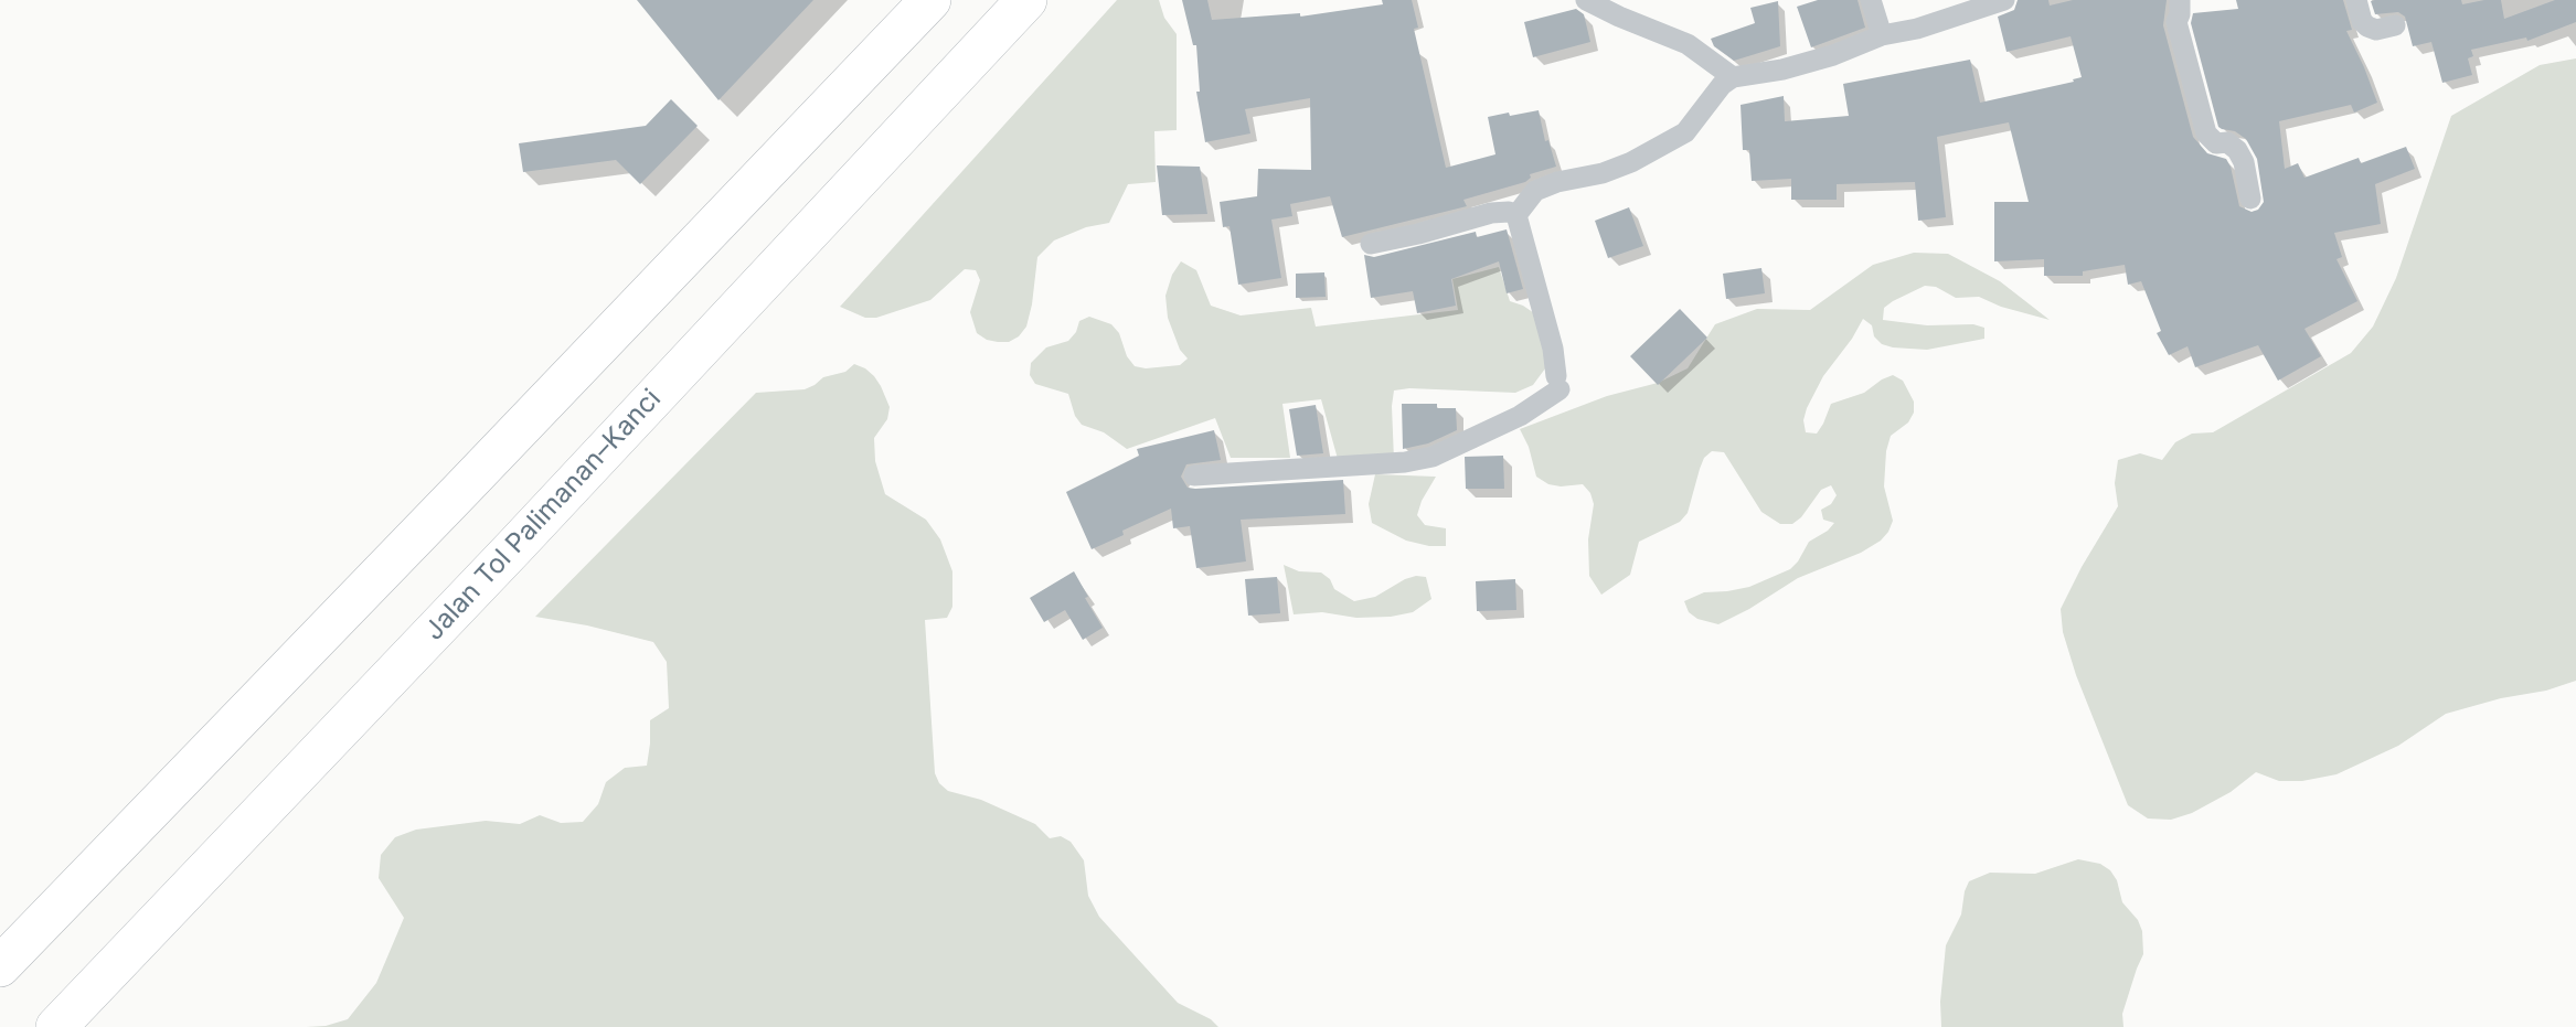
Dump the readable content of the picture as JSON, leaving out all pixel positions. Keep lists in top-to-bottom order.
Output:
{
  "streets": {
    "highway": ["Jalan Tol Palimanan–Kanci"]
  }
}
